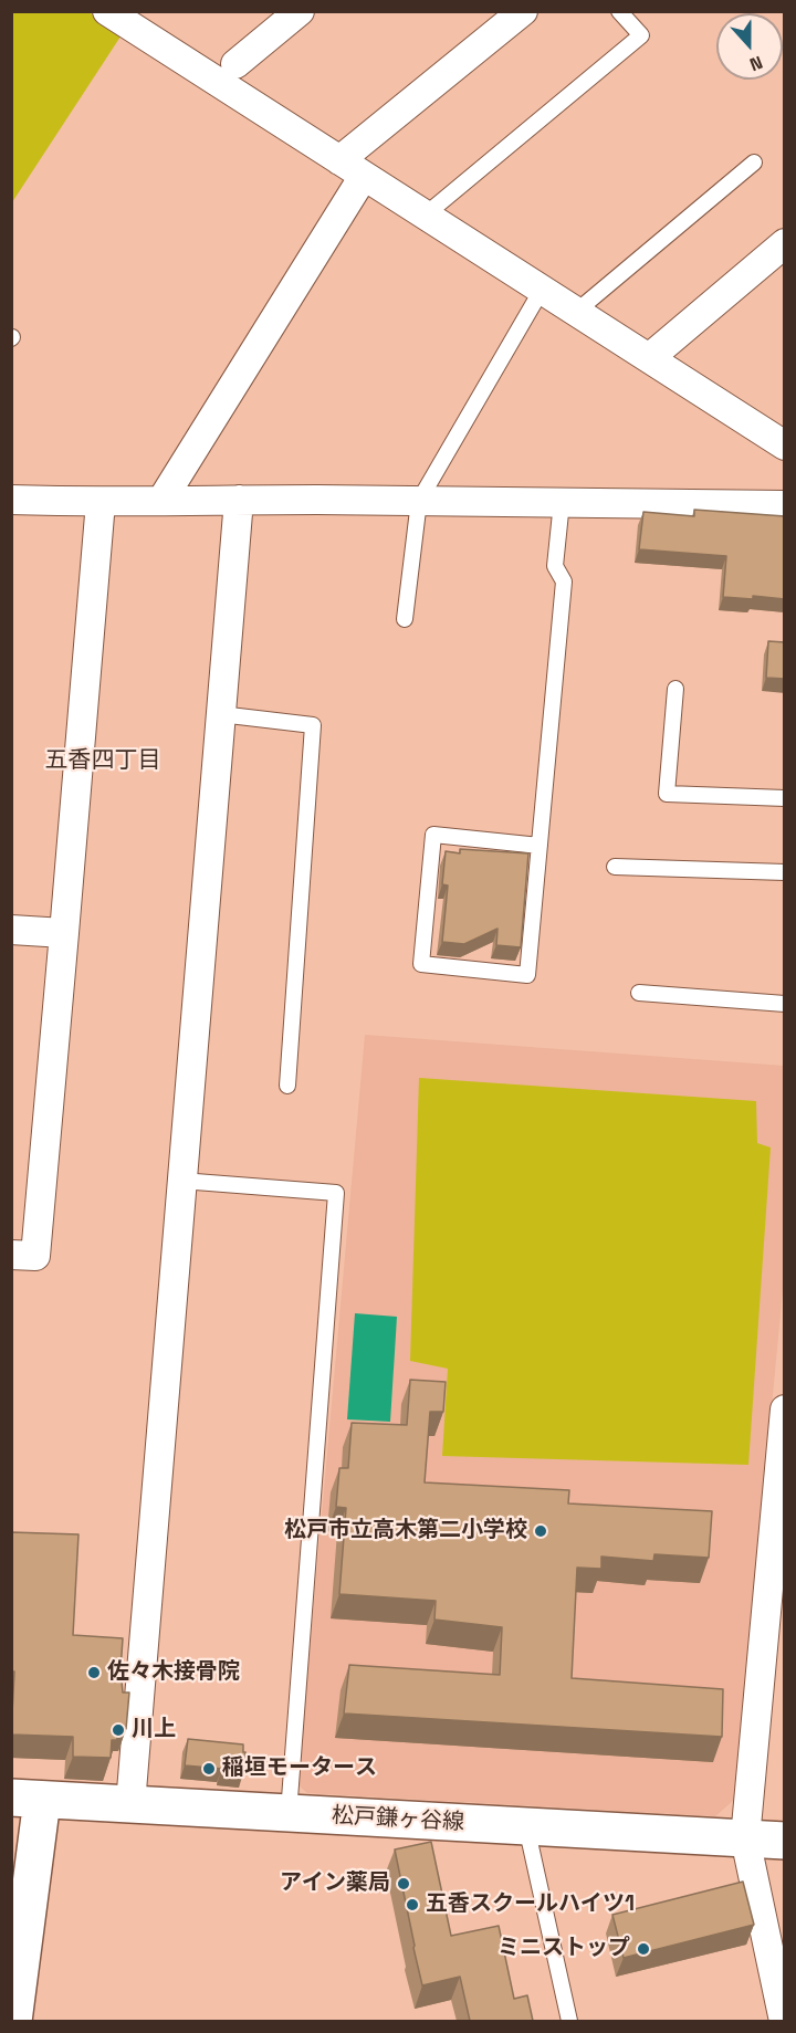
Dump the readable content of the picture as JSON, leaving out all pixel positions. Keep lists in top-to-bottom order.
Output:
{
  "streets": {
    "main road": ["松戸鎌ヶ谷線"]
  },
  "districts": ["五香四丁目"],
  "places": [
    "松戸市立高木第二小学校",
    "佐々木接骨院",
    "川上",
    "稲垣モータース",
    "アイン薬局",
    "五香スクールハイツ1",
    "ミニストップ"
  ],
  "north": "bottom"
}
